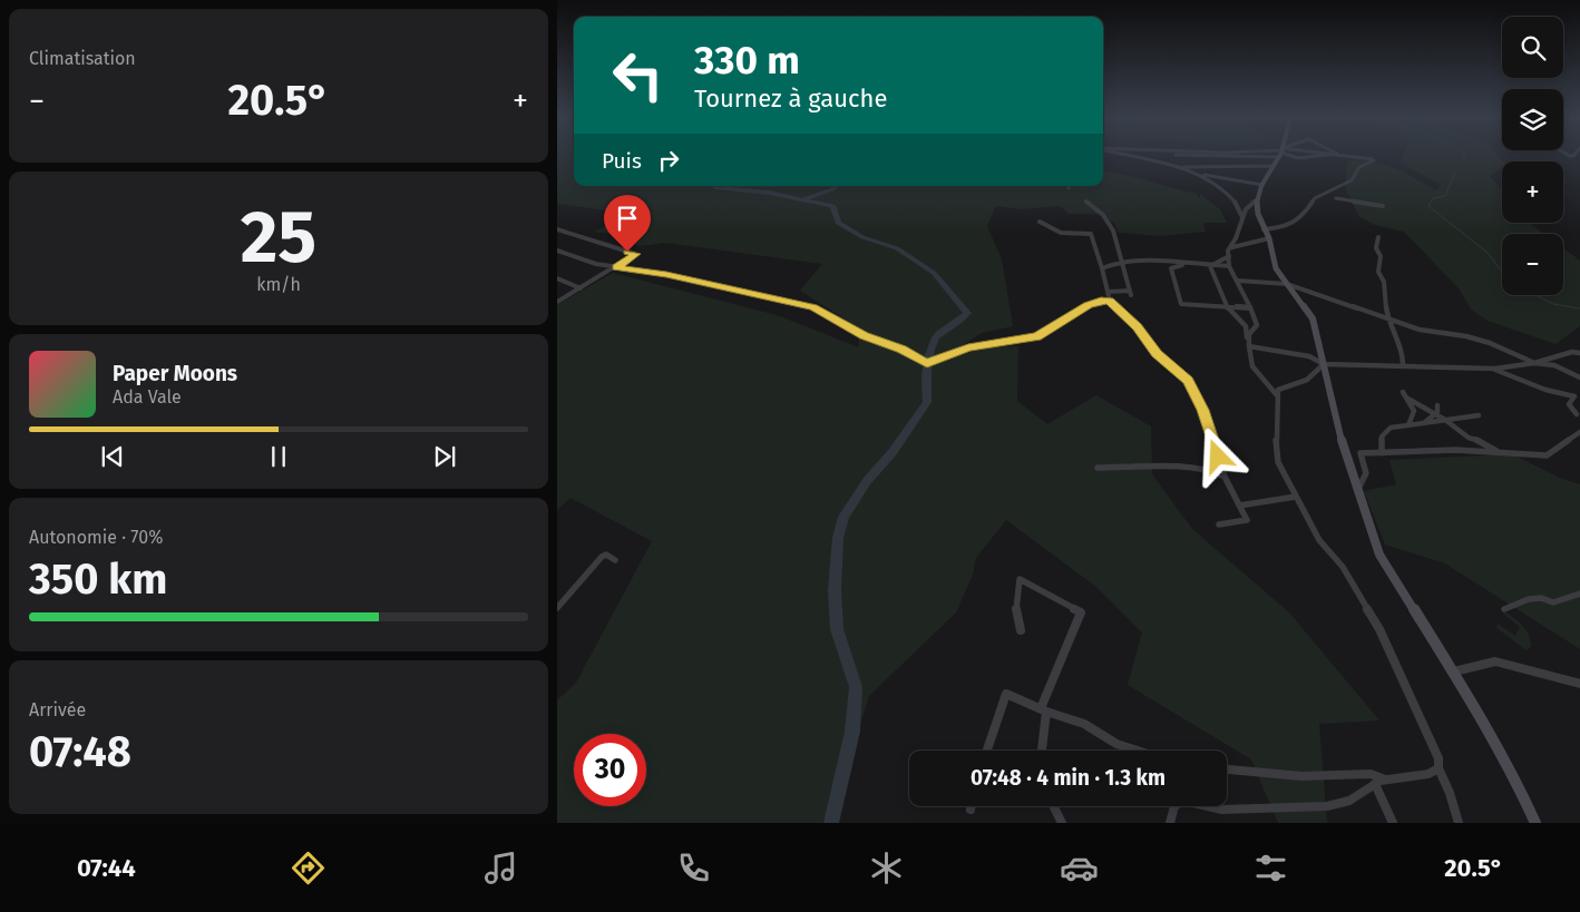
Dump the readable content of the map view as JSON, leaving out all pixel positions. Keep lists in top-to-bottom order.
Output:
{
  "page": {
    "tile": [
      "Climatisation",
      ["25", "km/h"],
      ["Autonomie · 70%", "350 km"],
      ["Arrivée", "07:48"]
    ],
    "map_buttons": ["+", "−"],
    "turn": ["330 m", "Tournez à gauche"],
    "heat": ["−", "20.5°", "+"],
    "then": "Puis",
    "song": ["Paper Moons", "Ada Vale"],
    "limit": "30",
    "trip": "07:48 · 4 min · 1.3 km",
    "tabs": ["07:44", "20.5°"]
  }
}
